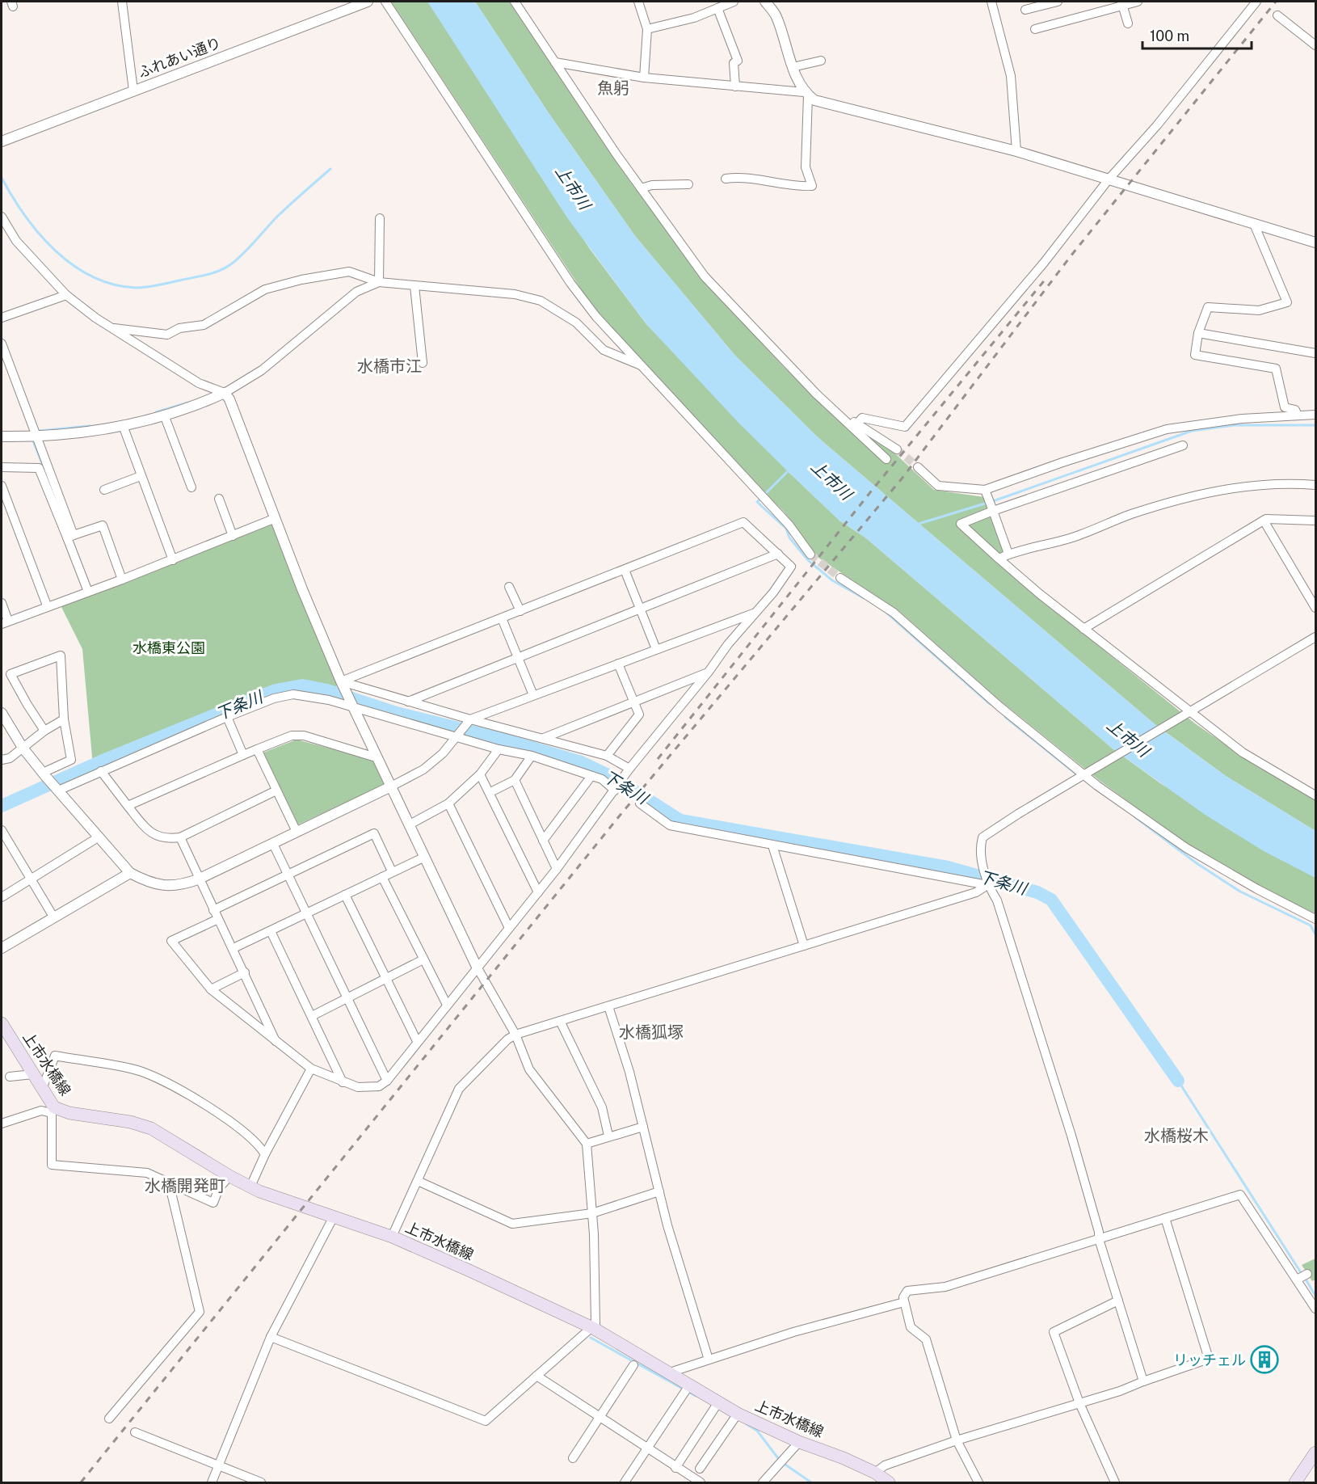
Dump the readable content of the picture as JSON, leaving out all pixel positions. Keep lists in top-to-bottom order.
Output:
{
  "streets": {
    "main road": ["上市水橋線"],
    "street": ["ふれあい通り"]
  },
  "districts": [
    "魚躬",
    "水橋市江",
    "水橋狐塚",
    "水橋桜木",
    "水橋開発町"
  ],
  "water": ["上市川", "下条川"],
  "parks": ["水橋東公園"],
  "places": {
    "building": ["リッチェル"]
  },
  "scale_bar": "100 m"
}
